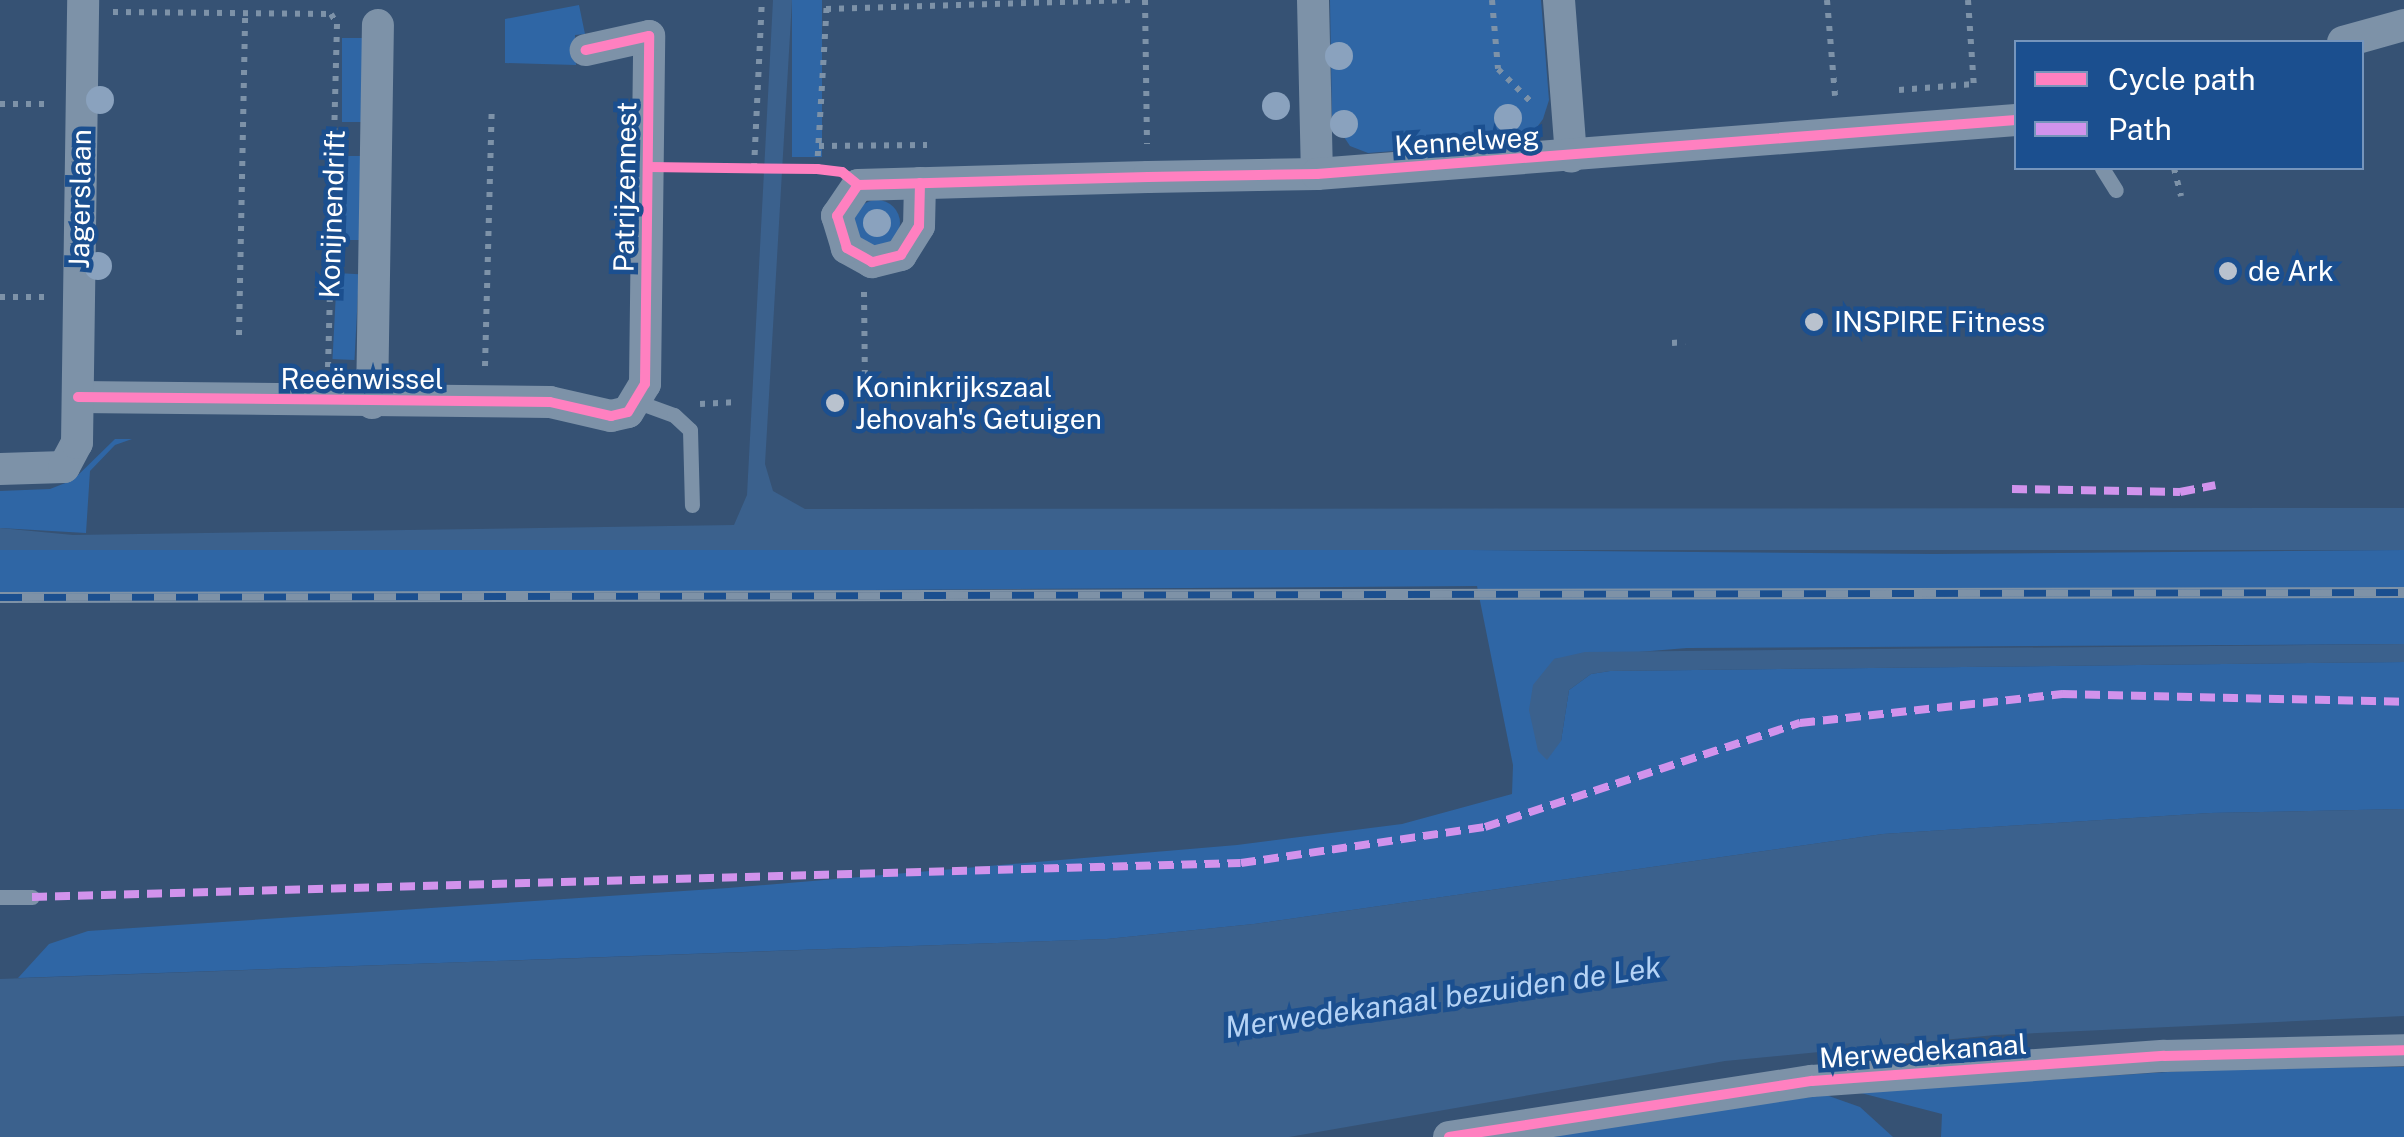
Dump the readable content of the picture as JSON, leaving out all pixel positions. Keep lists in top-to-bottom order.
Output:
{
  "streets": {
    "street": [
      "Kennelweg",
      "Patrijzennest",
      "Jagerslaan",
      "Konijnendrift",
      "Reeënwissel",
      "Merwedekanaal"
    ]
  },
  "crossings": [
    ["Patrijzennest", "Reeënwissel"],
    ["Jagerslaan", "Reeënwissel"],
    ["Konijnendrift", "Reeënwissel"]
  ],
  "water": ["Merwedekanaal bezuiden de Lek"],
  "places": ["de Ark", "INSPIRE Fitness", "Koninkrijkszaal Jehovah's Getuigen"],
  "legend": ["Cycle path", "Path"]
}
